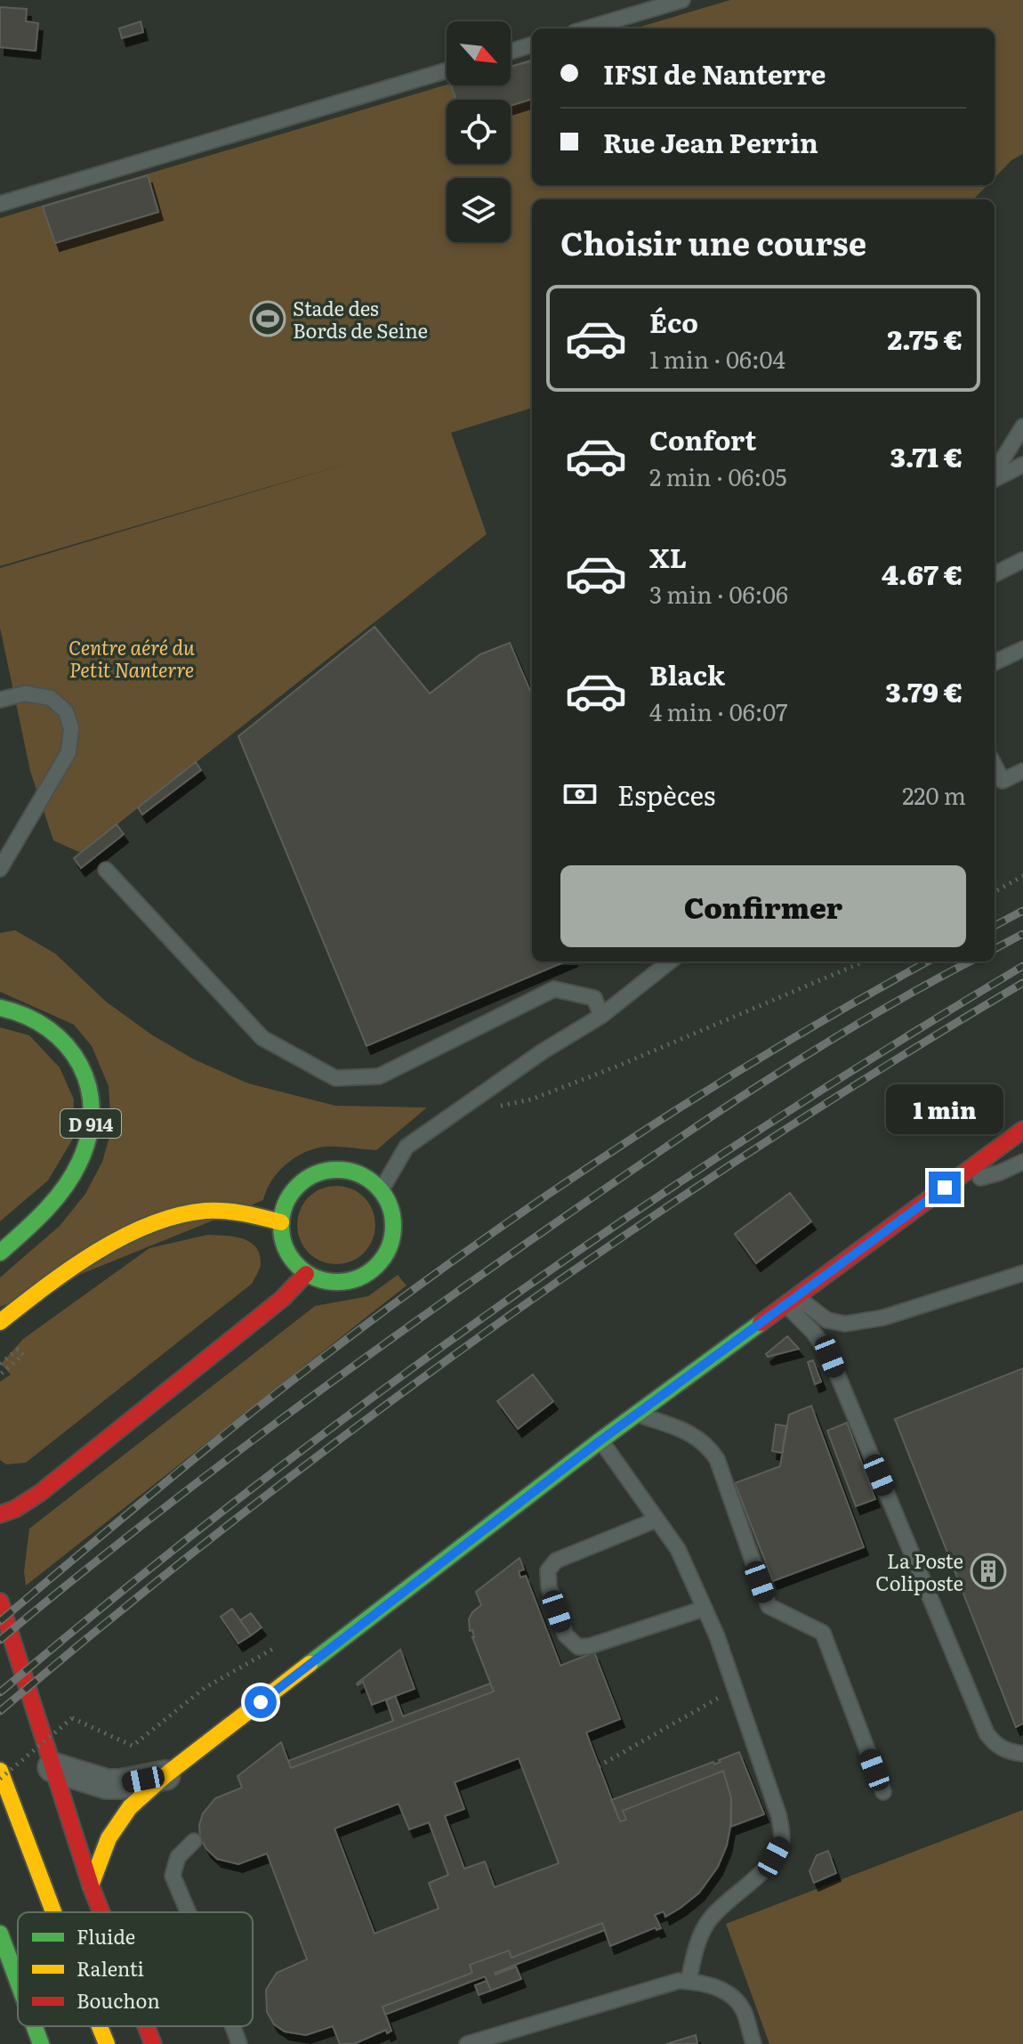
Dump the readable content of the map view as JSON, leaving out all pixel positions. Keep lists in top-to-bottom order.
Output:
{
  "streets": {
    "main road": ["D 914"]
  },
  "parks": ["Centre aéré du Petit Nanterre"],
  "places": {
    "sports": ["Stade des Bords de Seine"],
    "building": ["La Poste Coliposte"]
  },
  "legend": ["Fluide", "Ralenti", "Bouchon"],
  "north": "bottom right",
  "page": {
    "banner": ["IFSI de Nanterre", "Rue Jean Perrin"],
    "heading": "Choisir une course",
    "list": [
      {
        "name": "Éco",
        "note": "1 min · 06:04",
        "value": "2.75 €"
      },
      {
        "name": "Confort",
        "note": "2 min · 06:05",
        "value": "3.71 €"
      },
      {
        "name": "XL",
        "note": "3 min · 06:06",
        "value": "4.67 €"
      },
      {
        "name": "Black",
        "note": "4 min · 06:07",
        "value": "3.79 €"
      }
    ],
    "pay": ["Espèces", "220 m"],
    "buttons": "Confirmer",
    "bubble": "1 min"
  }
}
